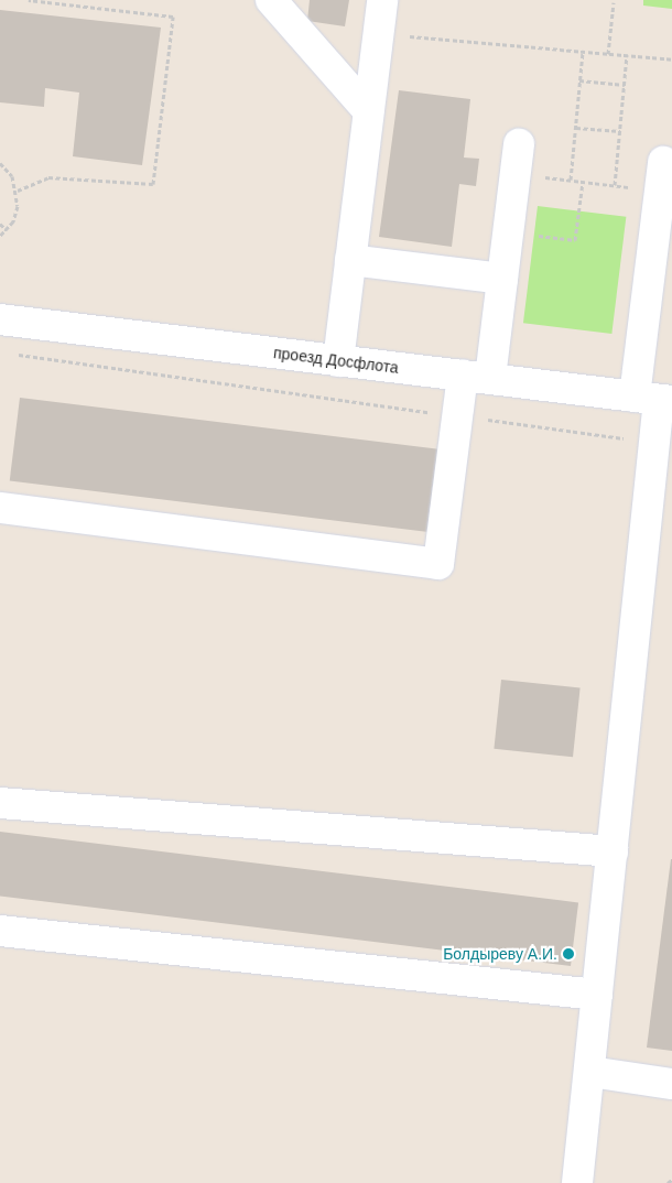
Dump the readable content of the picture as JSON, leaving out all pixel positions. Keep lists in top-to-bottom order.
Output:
{
  "streets": {
    "street": ["проезд Досфлота"]
  },
  "places": ["Болдыреву А.И."]
}
